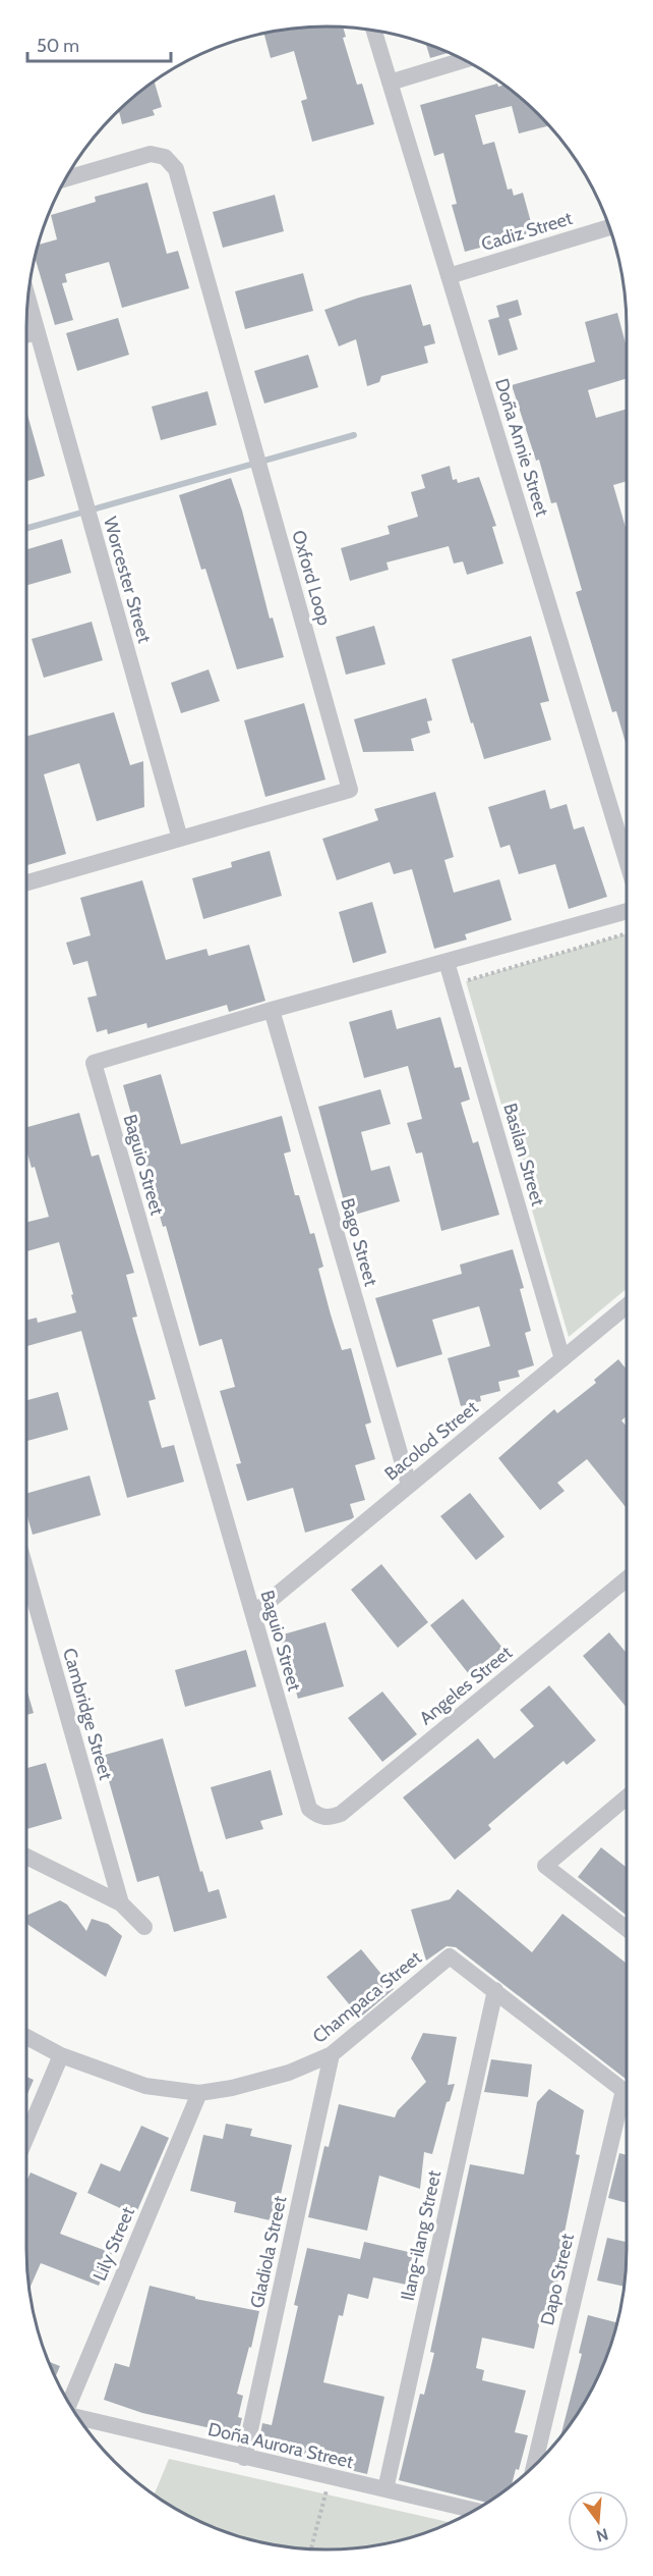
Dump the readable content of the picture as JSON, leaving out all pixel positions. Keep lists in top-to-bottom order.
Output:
{
  "streets": {
    "street": [
      "Cadiz Street",
      "Doña Annie Street",
      "Oxford Loop",
      "Worcester Street",
      "Basilan Street",
      "Baguio Street",
      "Bago Street",
      "Bacolod Street",
      "Angeles Street",
      "Cambridge Street",
      "Champaca Street",
      "Ilang-ilang Street",
      "Lily Street",
      "Gladiola Street",
      "Dapo Street",
      "Doña Aurora Street"
    ]
  },
  "crossings": [
    ["Cadiz Street", "Doña Annie Street"],
    ["Oxford Loop", "Worcester Street"],
    ["Basilan Street", "Baguio Street"],
    ["Basilan Street", "Bacolod Street"],
    ["Baguio Street", "Bago Street"],
    ["Baguio Street", "Bacolod Street"],
    ["Baguio Street", "Angeles Street"],
    ["Bago Street", "Bacolod Street"],
    ["Champaca Street", "Ilang-ilang Street"],
    ["Champaca Street", "Lily Street"],
    ["Champaca Street", "Gladiola Street"],
    ["Ilang-ilang Street", "Doña Aurora Street"],
    ["Gladiola Street", "Doña Aurora Street"]
  ],
  "scale_bar": "50 m",
  "north": "bottom"
}
